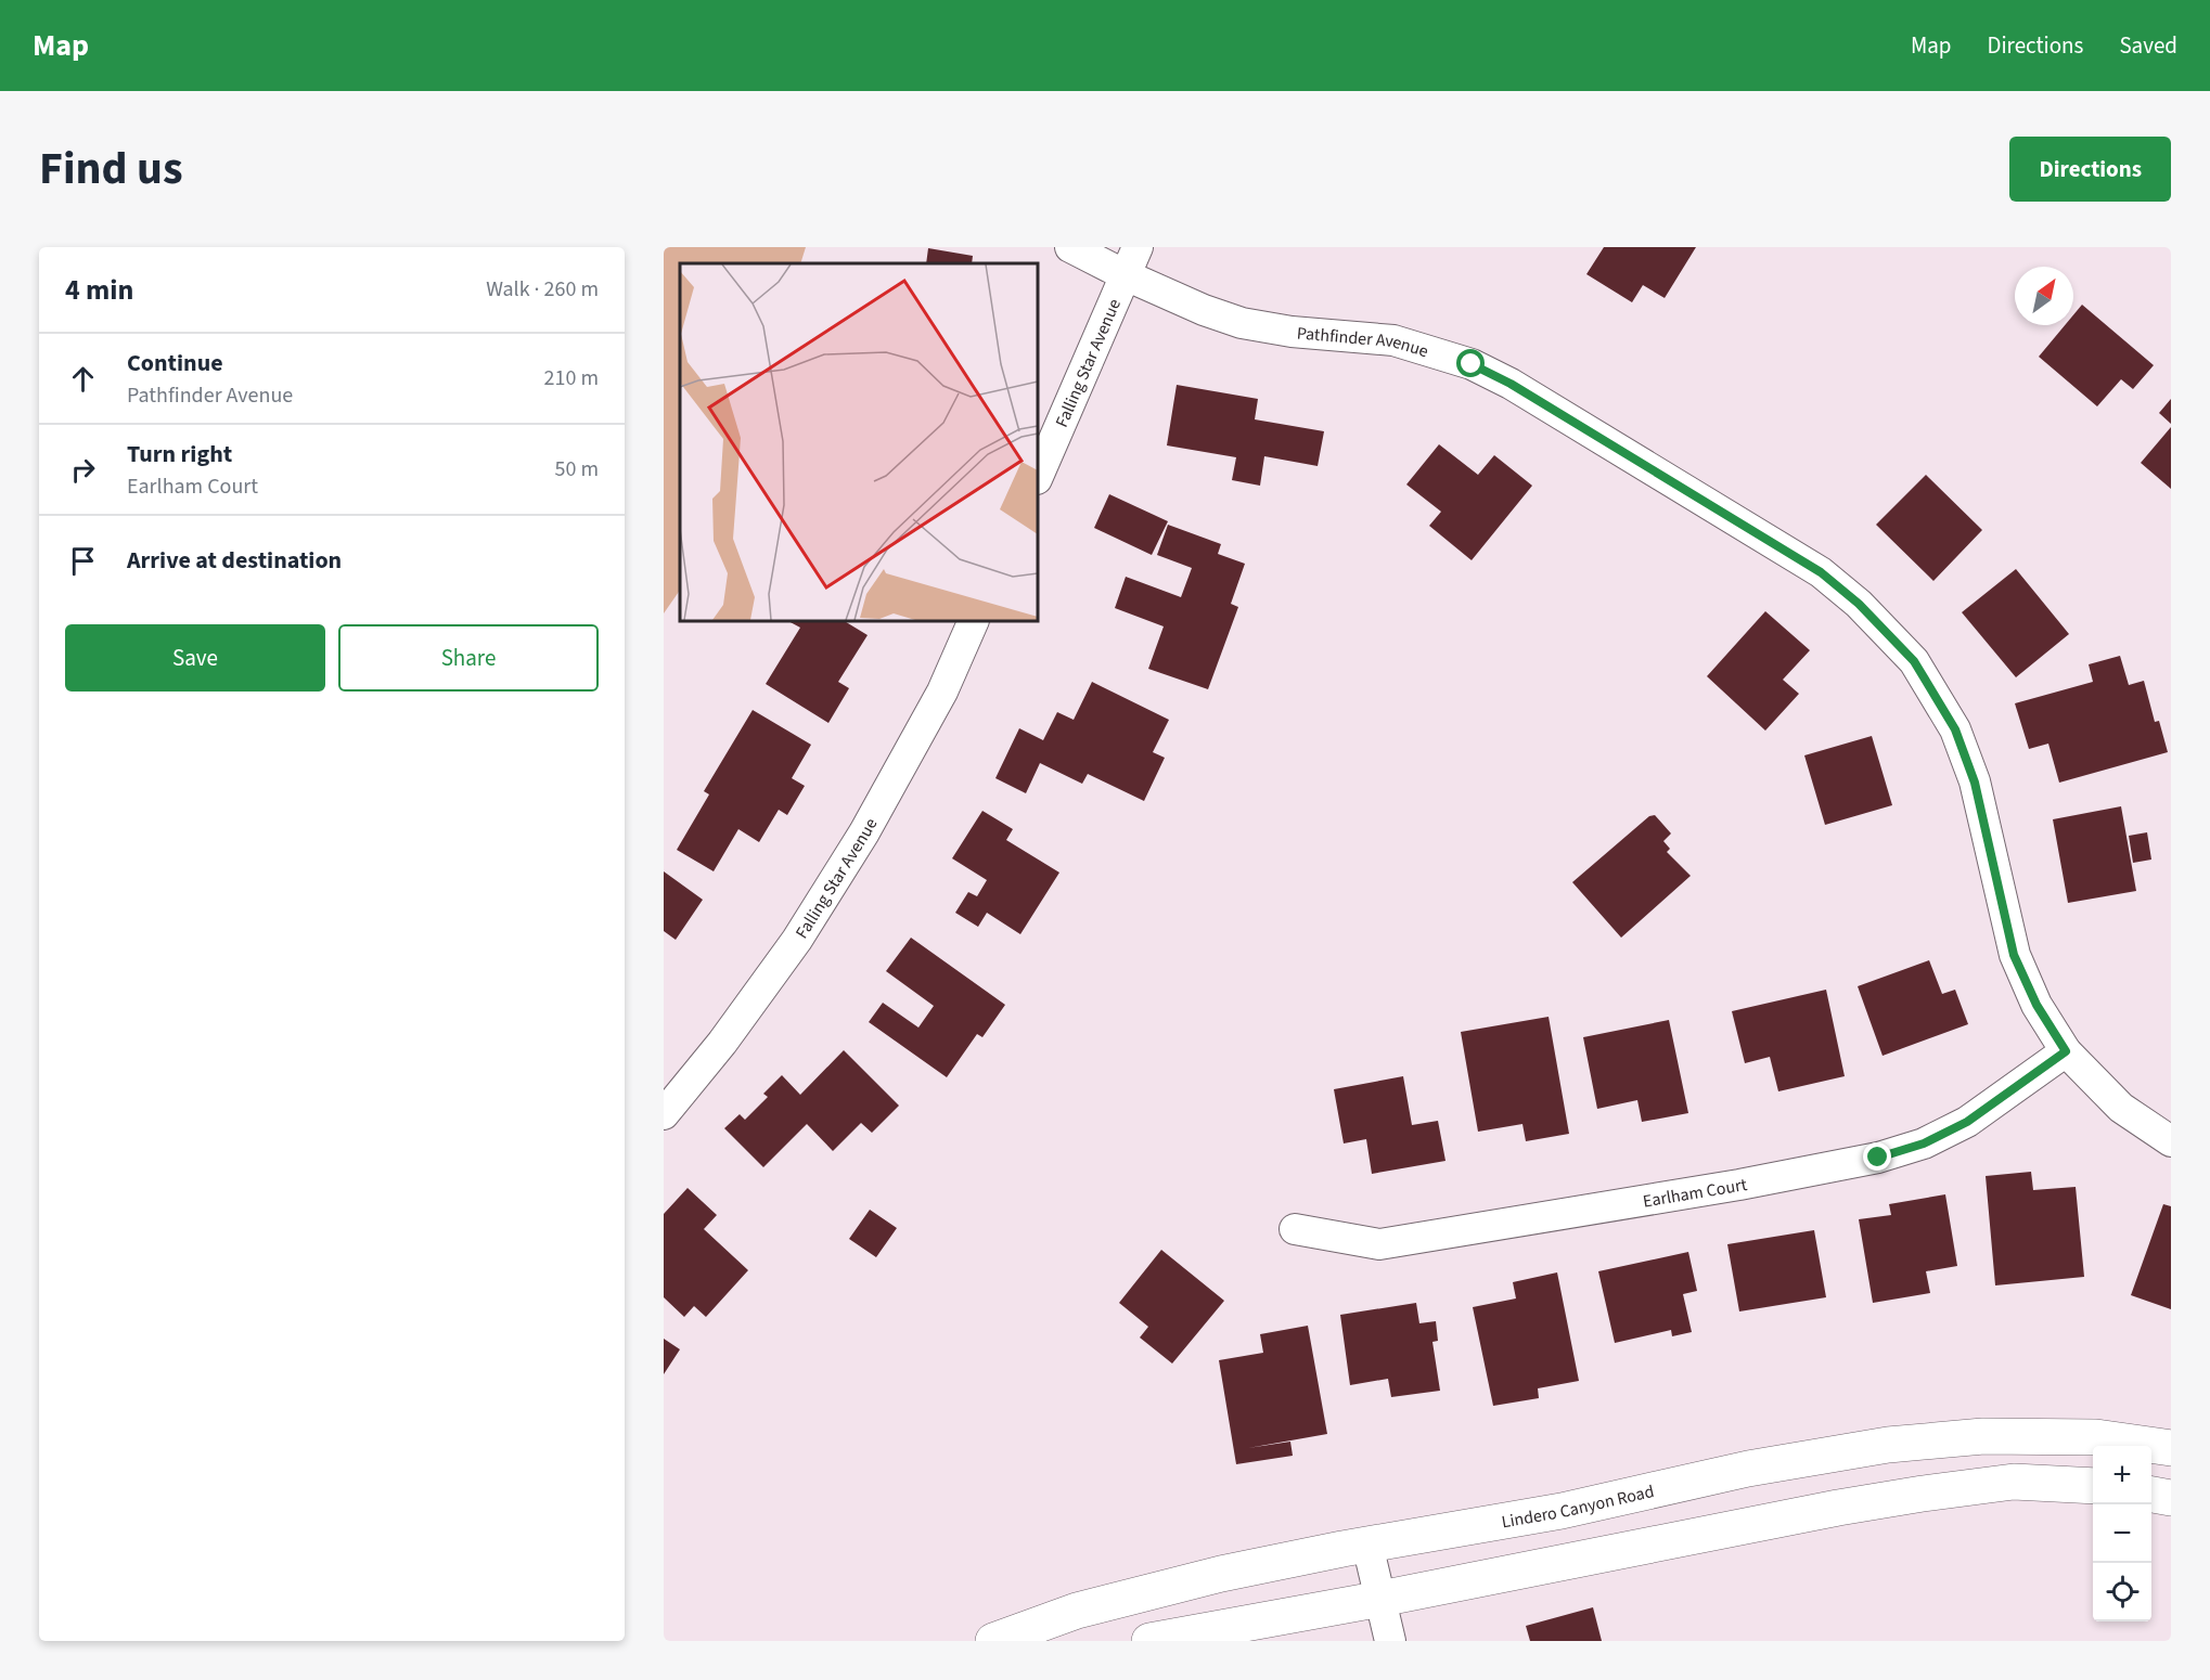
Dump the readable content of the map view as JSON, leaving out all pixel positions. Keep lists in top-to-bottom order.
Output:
{
  "streets": {
    "street": [
      "Pathfinder Avenue",
      "Falling Star Avenue",
      "Earlham Court",
      "Lindero Canyon Road"
    ]
  },
  "crossings": [
    ["Pathfinder Avenue", "Falling Star Avenue"],
    ["Pathfinder Avenue", "Earlham Court"]
  ],
  "north": "top right",
  "page": {
    "header": "Map",
    "nav": ["Map", "Directions", "Saved"],
    "title": "Find us",
    "buttons": [
      "Directions",
      ["Save", "Share"]
    ],
    "heading": ["4 min", "Walk · 260 m"],
    "list": [
      ["Continue", "Pathfinder Avenue", "210 m"],
      ["Turn right", "Earlham Court", "50 m"],
      "Arrive at destination"
    ],
    "map_buttons": ["+", "−"]
  }
}
